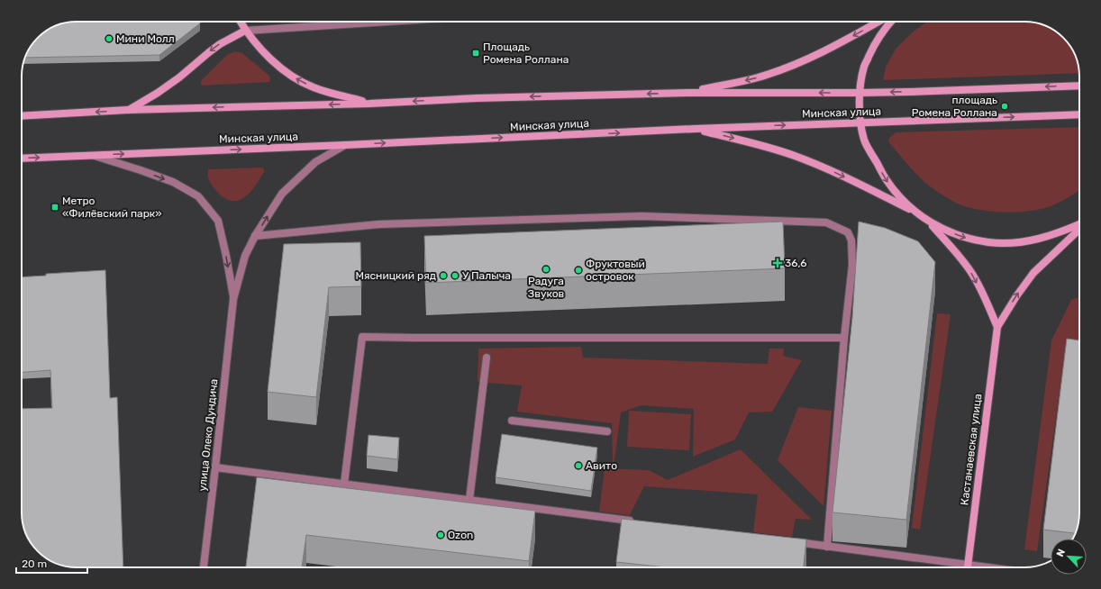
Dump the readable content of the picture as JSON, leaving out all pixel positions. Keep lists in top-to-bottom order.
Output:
{
  "streets": {
    "main road": ["Минская улица", "Кастанаевская улица"],
    "street": ["улица Олеко Дундича"]
  },
  "crossings": [
    ["Минская улица", "улица Олеко Дундича"],
    ["Минская улица", "Кастанаевская улица"]
  ],
  "places": {
    "other": [
      "Мини Молл",
      "площадь Ромена Роллана",
      "Радуга Звуков",
      "Фруктовый островок",
      "Мясницкий ряд",
      "У Палыча",
      "Авито",
      "Ozon"
    ],
    "transit": ["Площадь Ромена Роллана", "Метро «Филёвский парк»"],
    "health": ["36,6"]
  },
  "scale_bar": "20 m",
  "north": "top left"
}
